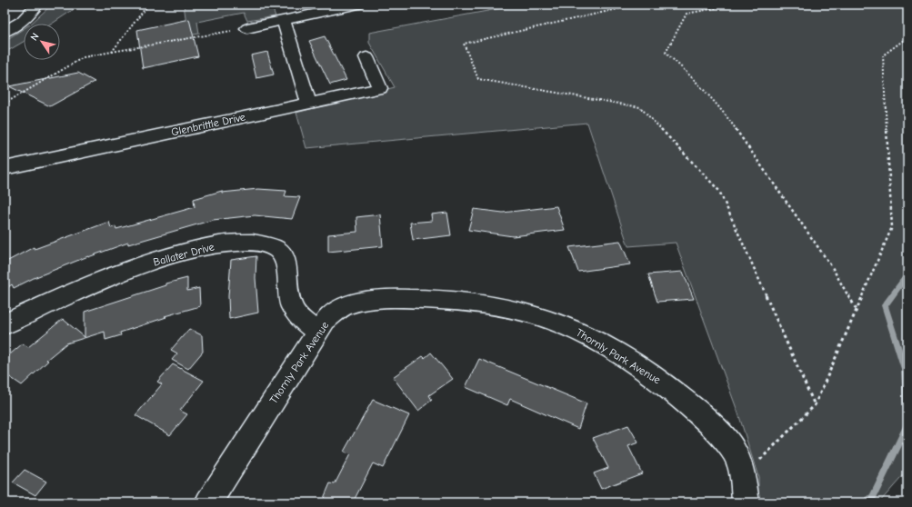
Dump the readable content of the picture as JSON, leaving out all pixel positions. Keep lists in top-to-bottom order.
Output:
{
  "streets": {
    "street": ["Glenbrittle Drive", "Ballater Drive", "Thornly Park Avenue"]
  },
  "crossings": [
    ["Ballater Drive", "Thornly Park Avenue"]
  ],
  "north": "top left"
}
